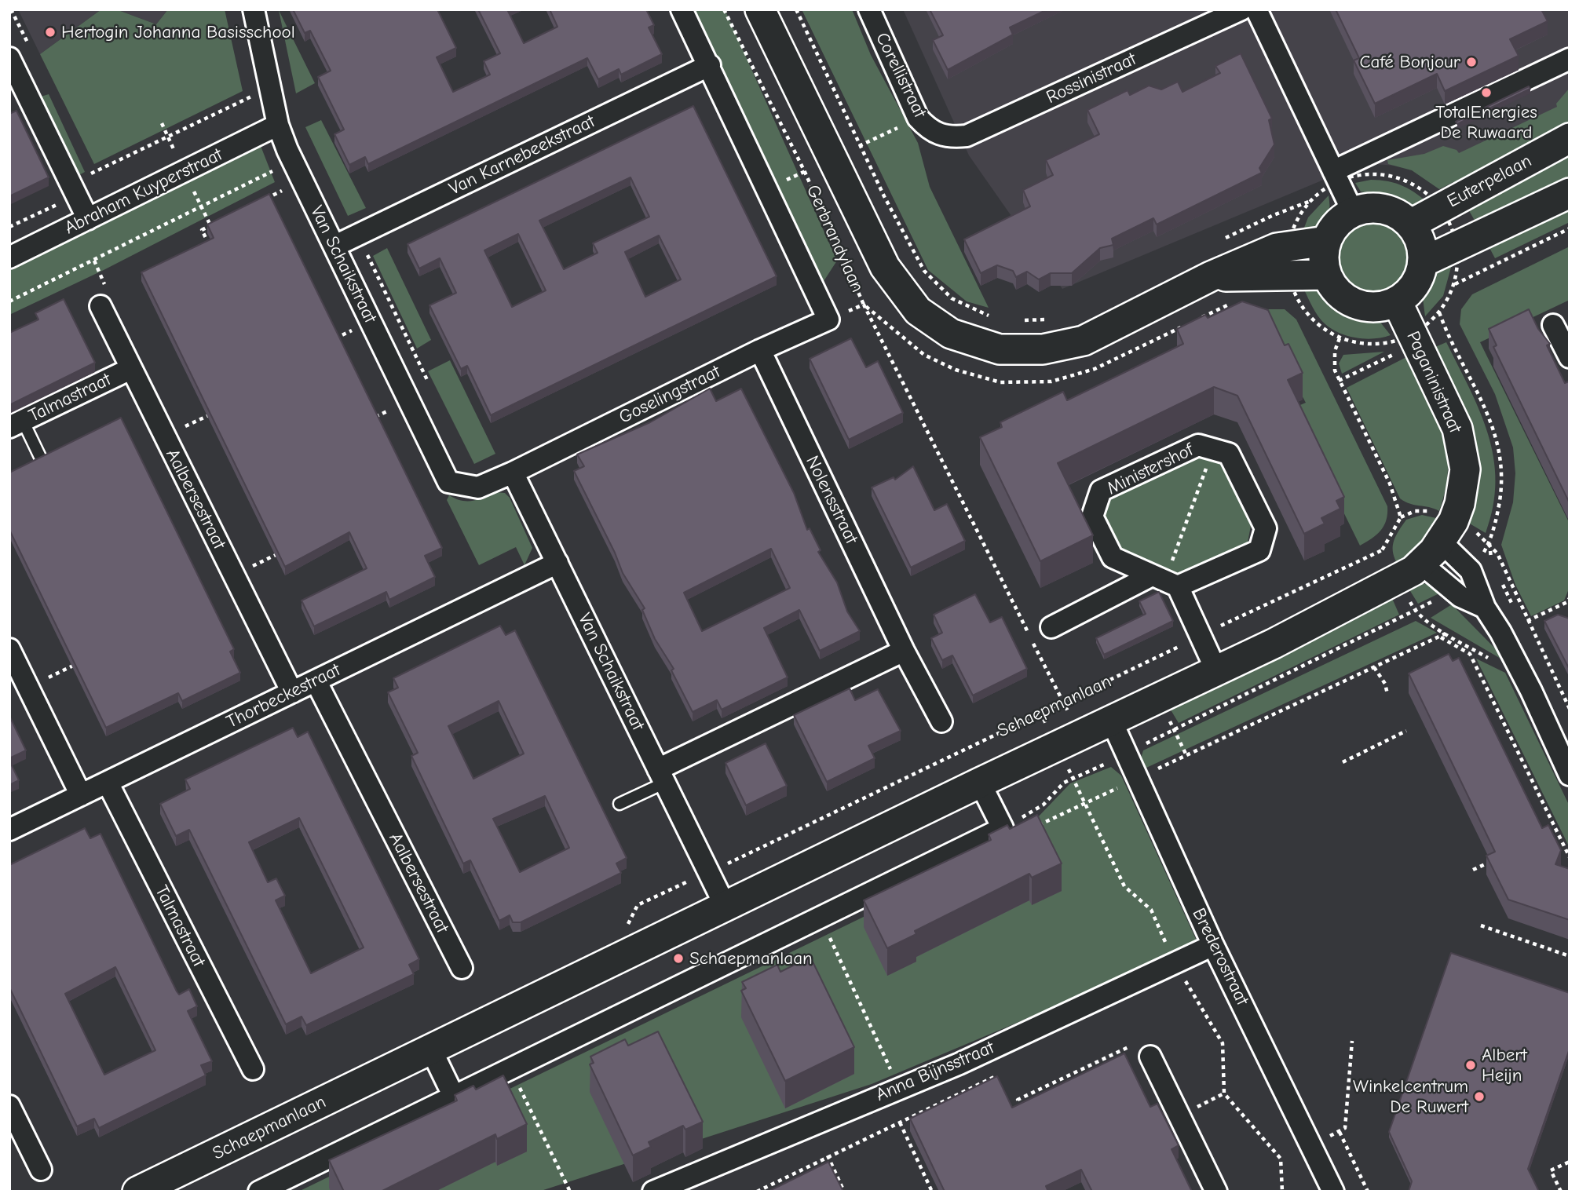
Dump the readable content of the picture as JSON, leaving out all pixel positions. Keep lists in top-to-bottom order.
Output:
{
  "streets": {
    "street": [
      "Corellistraat",
      "Rossinistraat",
      "Van Karnebeekstraat",
      "Euterpelaan",
      "Abraham Kuyperstraat",
      "Gerbrandylaan",
      "Van Schaikstraat",
      "Paganinistraat",
      "Goselingstraat",
      "Talmastraat",
      "Ministershof",
      "Aalbersestraat",
      "Nolensstraat",
      "Thorbeckestraat",
      "Schaepmanlaan",
      "Brederostraat",
      "Anna Bijnsstraat"
    ]
  },
  "crossings": [
    ["Corellistraat", "Rossinistraat"],
    ["Van Karnebeekstraat", "Van Schaikstraat"],
    ["Van Karnebeekstraat", "Goselingstraat"],
    ["Euterpelaan", "Gerbrandylaan"],
    ["Euterpelaan", "Paganinistraat"],
    ["Abraham Kuyperstraat", "Van Schaikstraat"],
    ["Gerbrandylaan", "Paganinistraat"],
    ["Van Schaikstraat", "Goselingstraat"],
    ["Van Schaikstraat", "Thorbeckestraat"],
    ["Van Schaikstraat", "Schaepmanlaan"],
    ["Paganinistraat", "Schaepmanlaan"],
    ["Goselingstraat", "Nolensstraat"],
    ["Talmastraat", "Aalbersestraat"],
    ["Talmastraat", "Thorbeckestraat"],
    ["Aalbersestraat", "Thorbeckestraat"],
    ["Schaepmanlaan", "Brederostraat"],
    ["Brederostraat", "Anna Bijnsstraat"]
  ],
  "places": [
    "Hertogin Johanna Basisschool",
    "Café Bonjour",
    "TotalEnergies De Ruwaard",
    "Schaepmanlaan",
    "Albert Heijn",
    "Winkelcentrum De Ruwert"
  ]
}
